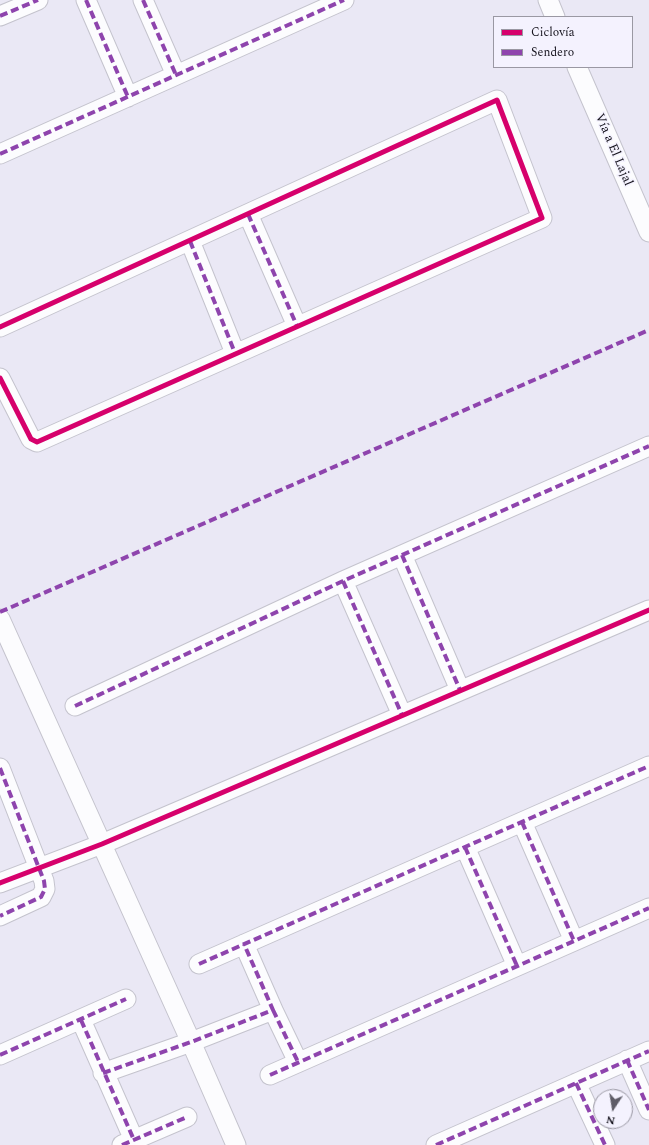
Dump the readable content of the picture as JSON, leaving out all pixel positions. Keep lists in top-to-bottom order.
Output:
{
  "streets": {
    "street": ["Vía a El Lajal"]
  },
  "legend": ["Ciclovía", "Sendero"],
  "north": "bottom"
}
